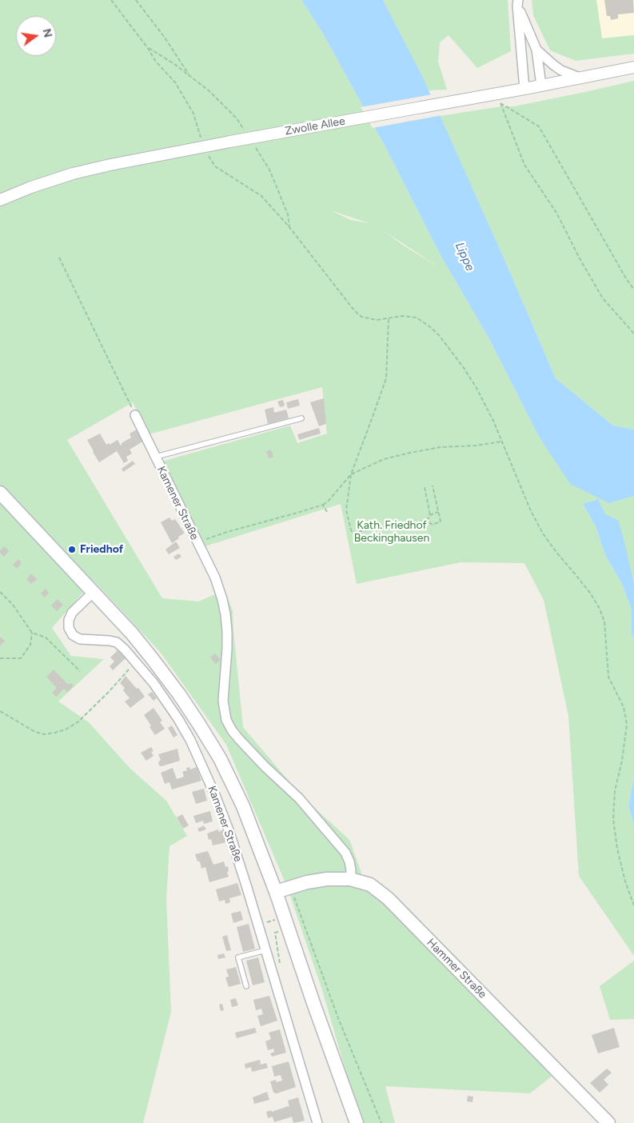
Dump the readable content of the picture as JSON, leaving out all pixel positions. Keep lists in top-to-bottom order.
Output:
{
  "streets": {
    "main road": ["Kamener Straße", "Hammer Straße"],
    "street": ["Zwolle Allee"]
  },
  "crossings": [
    ["Kamener Straße", "Hammer Straße"]
  ],
  "water": ["Lippe"],
  "parks": ["Kath. Friedhof Beckinghausen"],
  "places": ["Friedhof"],
  "north": "right"
}
